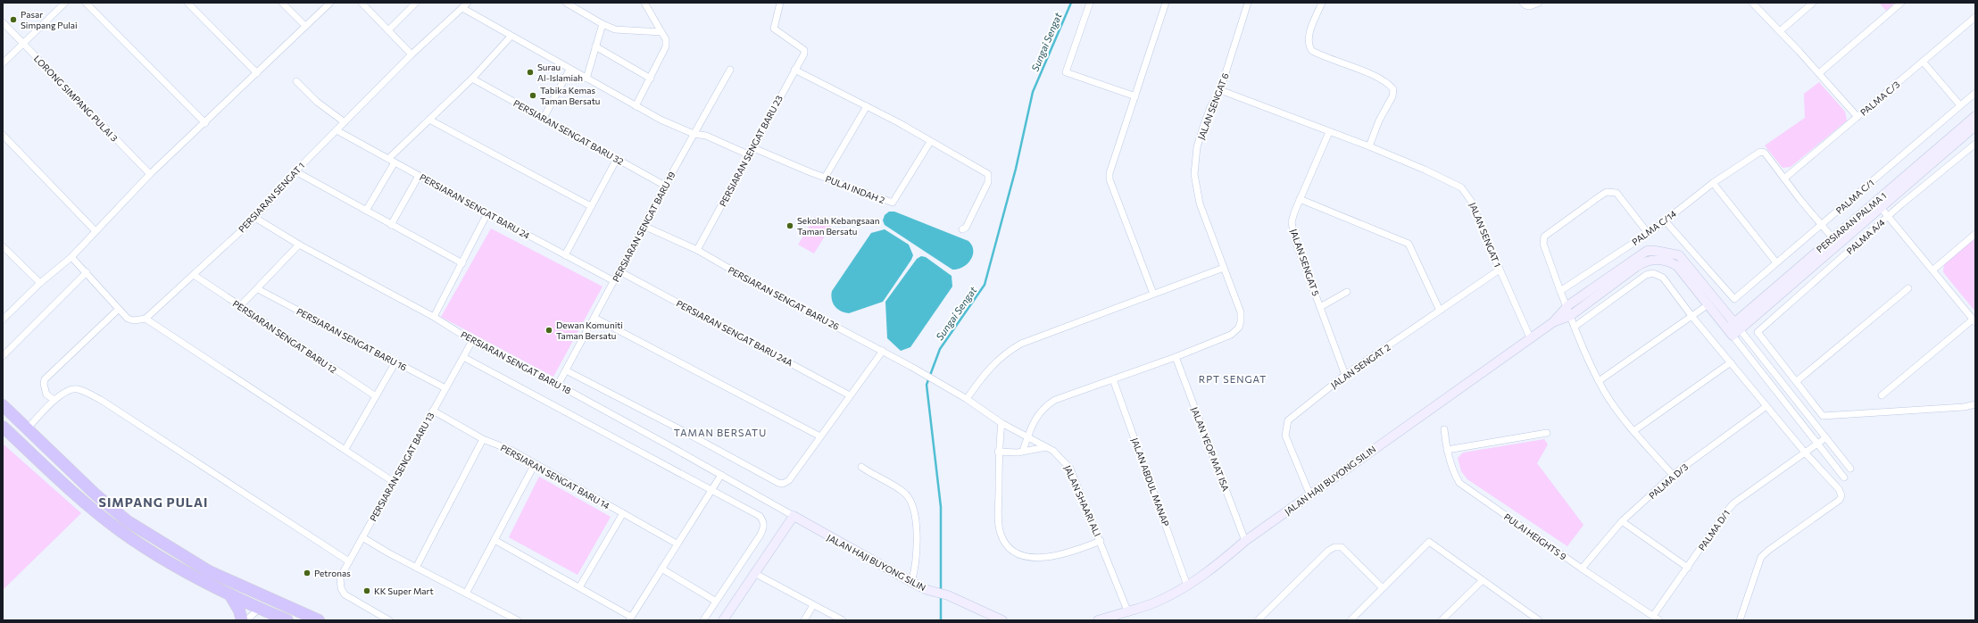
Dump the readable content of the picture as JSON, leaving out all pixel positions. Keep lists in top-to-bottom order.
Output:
{
  "streets": {
    "street": [
      "LORONG SIMPANG PULAI 3",
      "PALMA C/3",
      "JALAN SENGAT 6",
      "PERSIARAN SENGAT BARU 32",
      "PERSIARAN SENGAT BARU 23",
      "PULAI INDAH 2",
      "PALMA C/1",
      "PERSIARAN SENGAT 1",
      "PERSIARAN SENGAT BARU 24",
      "PERSIARAN PALMA 1",
      "PERSIARAN SENGAT BARU 19",
      "PALMA C/14",
      "JALAN SENGAT 1",
      "PALMA A/4",
      "JALAN SENGAT 5",
      "PERSIARAN SENGAT BARU 26",
      "PERSIARAN SENGAT BARU 24A",
      "PERSIARAN SENGAT BARU 12",
      "PERSIARAN SENGAT BARU 16",
      "PERSIARAN SENGAT BARU 18",
      "JALAN SENGAT 2",
      "JALAN YEOP MAT ISA",
      "PERSIARAN SENGAT BARU 13",
      "PERSIARAN SENGAT BARU 14",
      "JALAN HAJI BUYONG SILIN",
      "PALMA D/3",
      "JALAN ABDUL MANAP",
      "JALAN SHAARI ALI",
      "PALMA D/1",
      "PULAI HEIGHTS 9"
    ]
  },
  "crossings": [
    ["PALMA C/3", "PALMA C/14"],
    ["JALAN SENGAT 6", "JALAN SENGAT 1"],
    ["JALAN SENGAT 6", "JALAN YEOP MAT ISA"],
    ["PERSIARAN SENGAT BARU 32", "PERSIARAN SENGAT BARU 19"],
    ["PERSIARAN SENGAT BARU 23", "PULAI INDAH 2"],
    ["PERSIARAN SENGAT BARU 23", "PERSIARAN SENGAT BARU 26"],
    ["PALMA C/1", "PALMA C/14"],
    ["PERSIARAN SENGAT 1", "PERSIARAN SENGAT BARU 24"],
    ["PERSIARAN SENGAT 1", "PERSIARAN SENGAT BARU 12"],
    ["PERSIARAN SENGAT 1", "PERSIARAN SENGAT BARU 18"],
    ["PERSIARAN SENGAT BARU 24", "PERSIARAN SENGAT BARU 19"],
    ["PERSIARAN SENGAT BARU 19", "PERSIARAN SENGAT BARU 26"],
    ["PERSIARAN SENGAT BARU 19", "PERSIARAN SENGAT BARU 24A"],
    ["PERSIARAN SENGAT BARU 19", "PERSIARAN SENGAT BARU 18"],
    ["JALAN SENGAT 1", "JALAN SENGAT 5"],
    ["JALAN SENGAT 1", "JALAN SENGAT 2"],
    ["JALAN SENGAT 1", "JALAN HAJI BUYONG SILIN"],
    ["JALAN SENGAT 5", "JALAN SENGAT 2"],
    ["PERSIARAN SENGAT BARU 26", "JALAN SHAARI ALI"],
    ["PERSIARAN SENGAT BARU 16", "PERSIARAN SENGAT BARU 13"],
    ["PERSIARAN SENGAT BARU 18", "PERSIARAN SENGAT BARU 13"],
    ["PERSIARAN SENGAT BARU 18", "JALAN HAJI BUYONG SILIN"],
    ["JALAN SENGAT 2", "JALAN HAJI BUYONG SILIN"],
    ["JALAN YEOP MAT ISA", "JALAN HAJI BUYONG SILIN"],
    ["PERSIARAN SENGAT BARU 13", "PERSIARAN SENGAT BARU 14"],
    ["JALAN HAJI BUYONG SILIN", "JALAN ABDUL MANAP"],
    ["JALAN HAJI BUYONG SILIN", "JALAN SHAARI ALI"],
    ["PALMA D/3", "PULAI HEIGHTS 9"],
    ["PALMA D/1", "PULAI HEIGHTS 9"]
  ],
  "districts": ["RPT SENGAT", "TAMAN BERSATU", "SIMPANG PULAI"],
  "water": ["Sungai Sengat"],
  "places": [
    "Pasar Simpang Pulai",
    "Surau Al-Islamiah",
    "Tabika Kemas Taman Bersatu",
    "Sekolah Kebangsaan Taman Bersatu",
    "Dewan Komuniti Taman Bersatu",
    "Petronas",
    "KK Super Mart"
  ]
}
